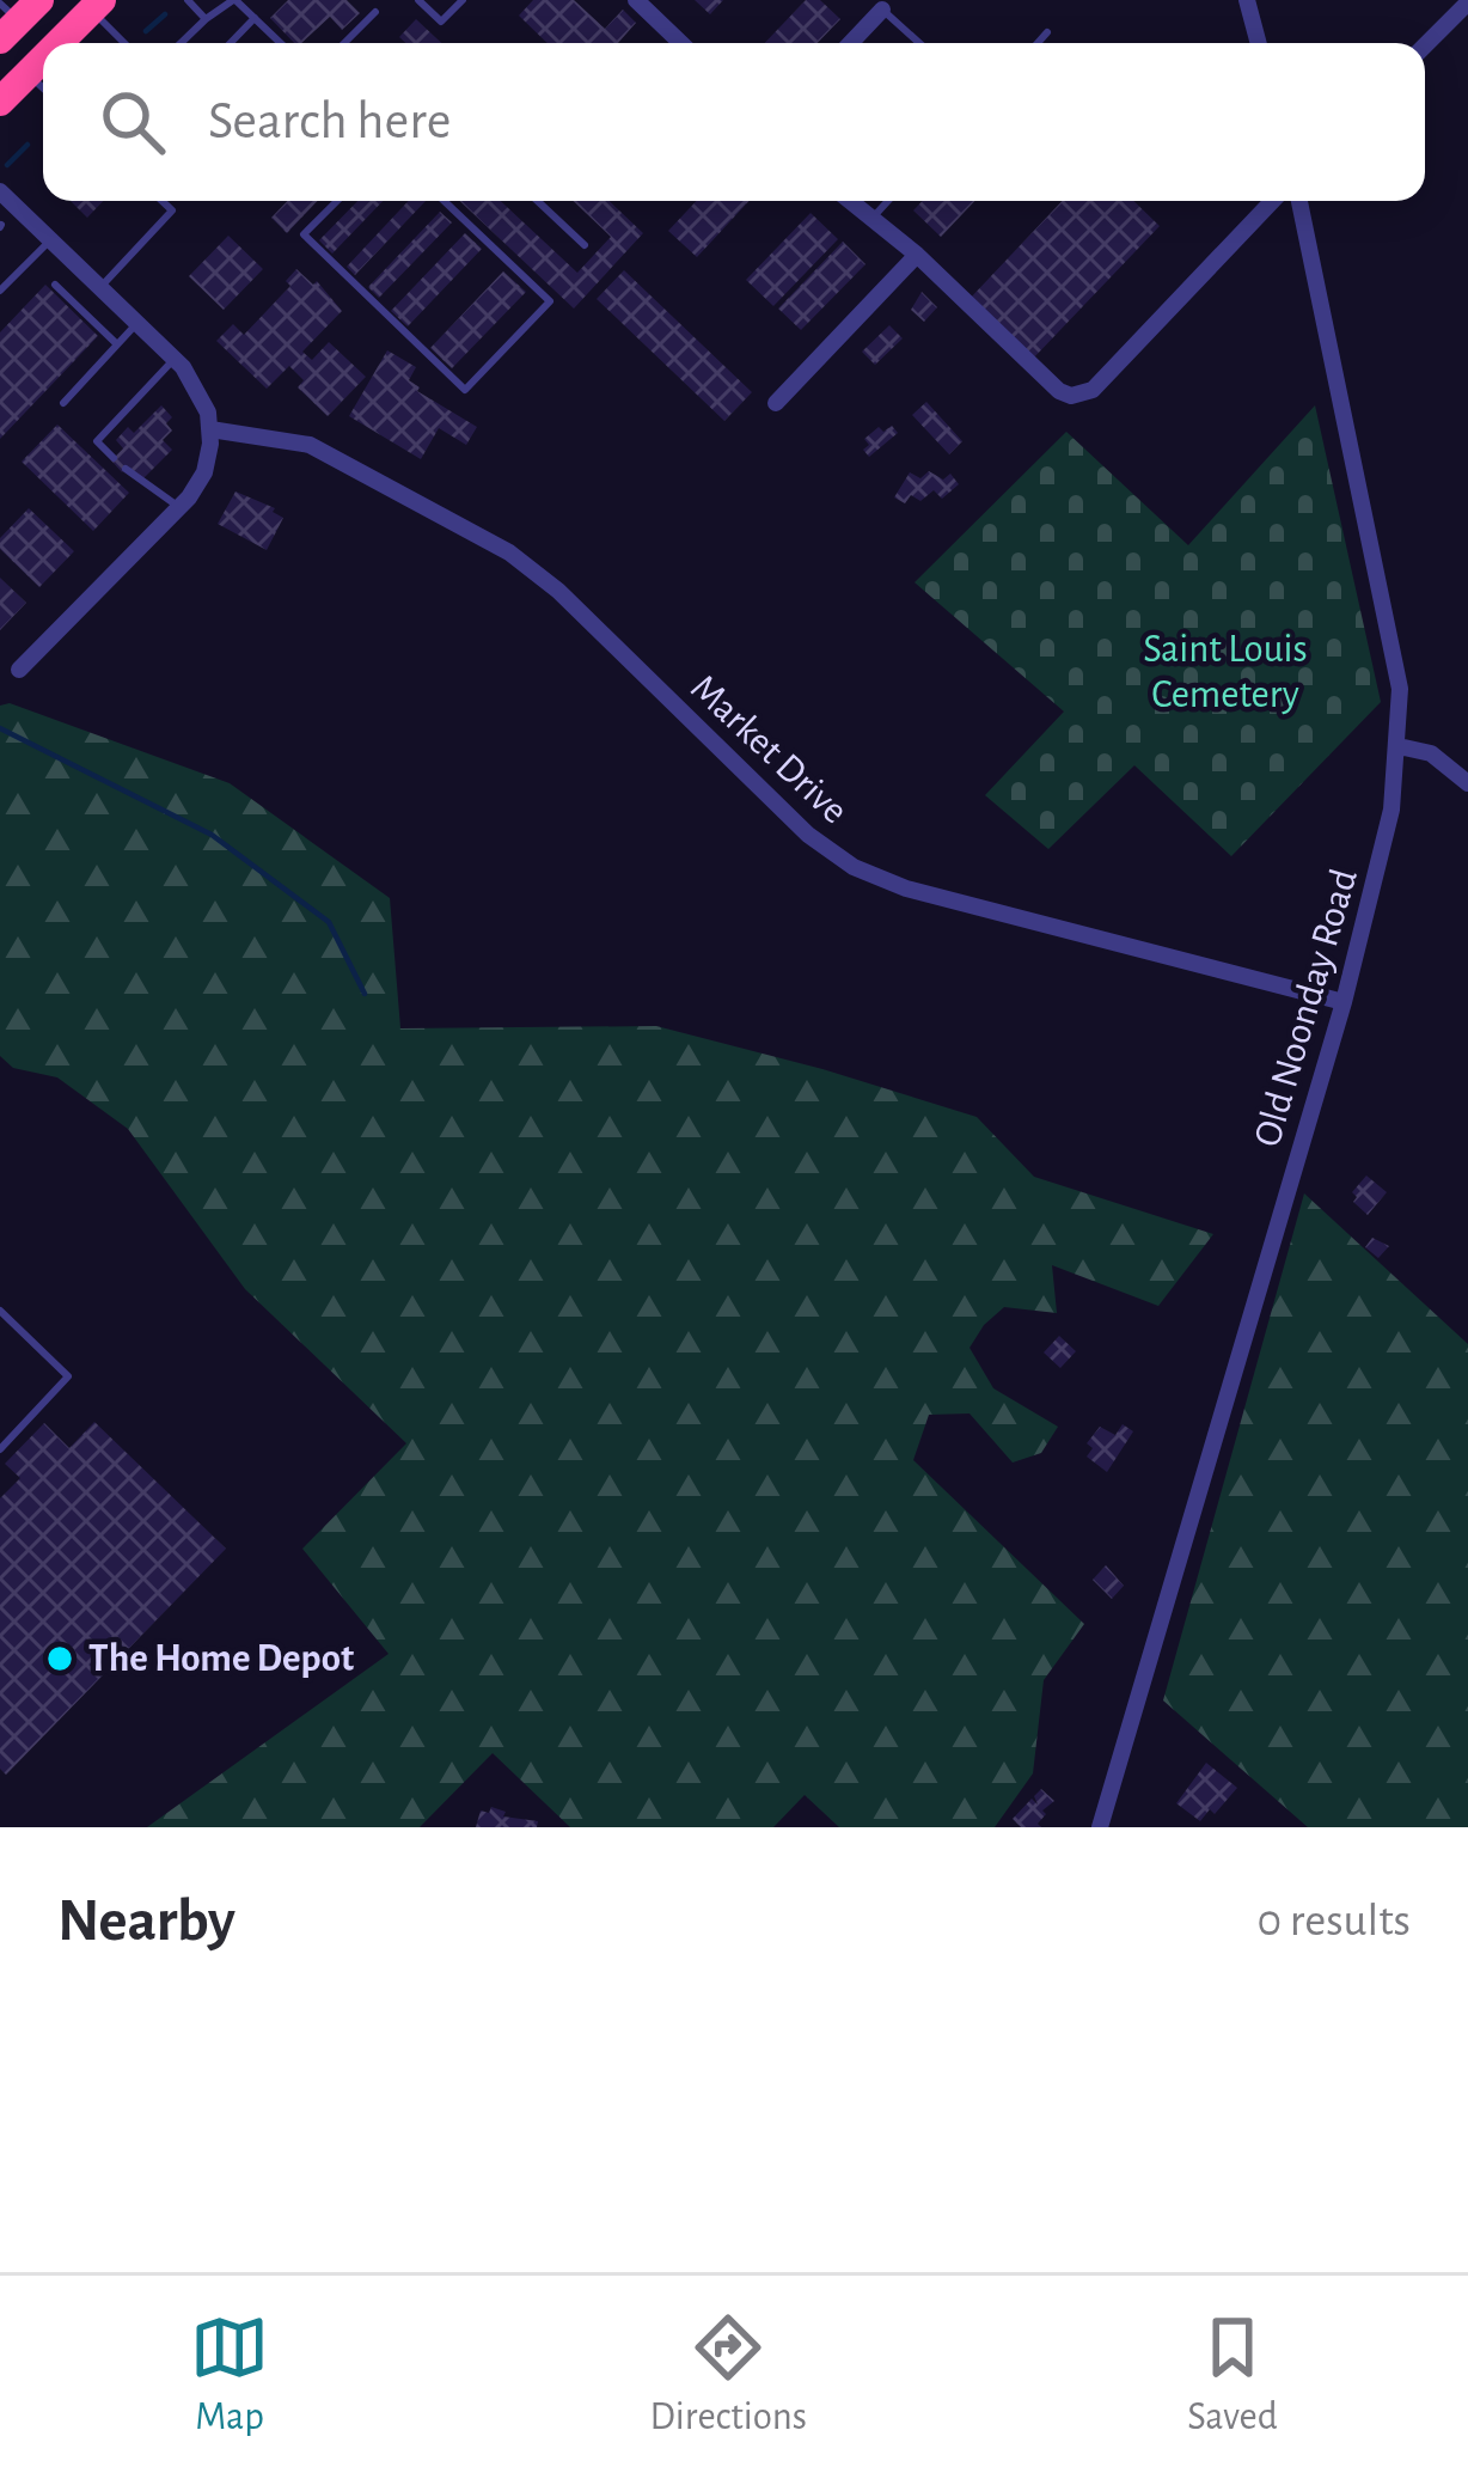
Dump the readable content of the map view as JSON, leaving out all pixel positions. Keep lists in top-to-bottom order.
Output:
{
  "streets": {
    "street": ["Market Drive", "Old Noonday Road"]
  },
  "crossings": [
    ["Market Drive", "Old Noonday Road"]
  ],
  "parks": ["Saint Louis Cemetery"],
  "places": ["The Home Depot"],
  "page": {
    "search": "Search here",
    "heading": ["Nearby", "0 results"],
    "nav": ["Map", "Directions", "Saved"]
  }
}
